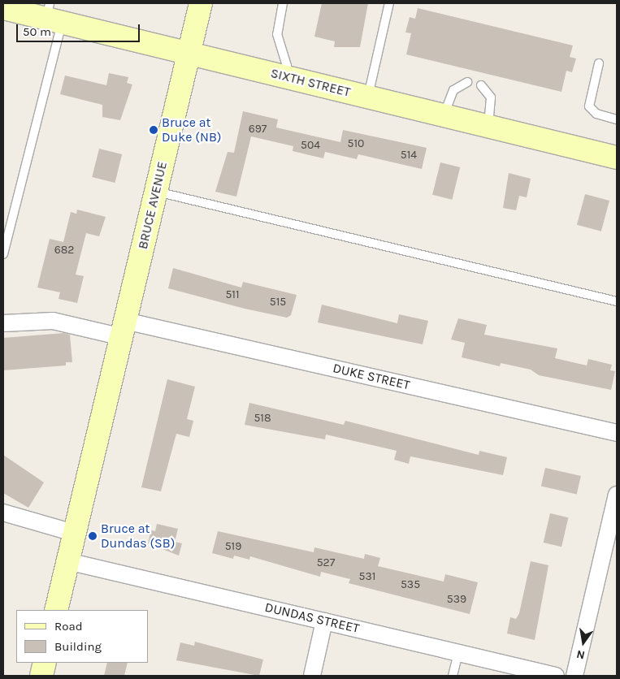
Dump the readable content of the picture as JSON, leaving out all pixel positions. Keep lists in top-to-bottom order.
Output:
{
  "streets": {
    "street": [
      "SIXTH STREET",
      "BRUCE AVENUE",
      "DUKE STREET",
      "DUNDAS STREET"
    ]
  },
  "crossings": [
    ["SIXTH STREET", "BRUCE AVENUE"],
    ["BRUCE AVENUE", "DUKE STREET"],
    ["BRUCE AVENUE", "DUNDAS STREET"]
  ],
  "places": ["Bruce at Duke (NB)", "Bruce at Dundas (SB)"],
  "house_numbers": [
    "697",
    "510",
    "504",
    "514",
    "682",
    "511",
    "515",
    "518",
    "519",
    "527",
    "531",
    "535",
    "539"
  ],
  "legend": ["Road", "Building"],
  "scale_bar": "50 m",
  "north": "bottom"
}
